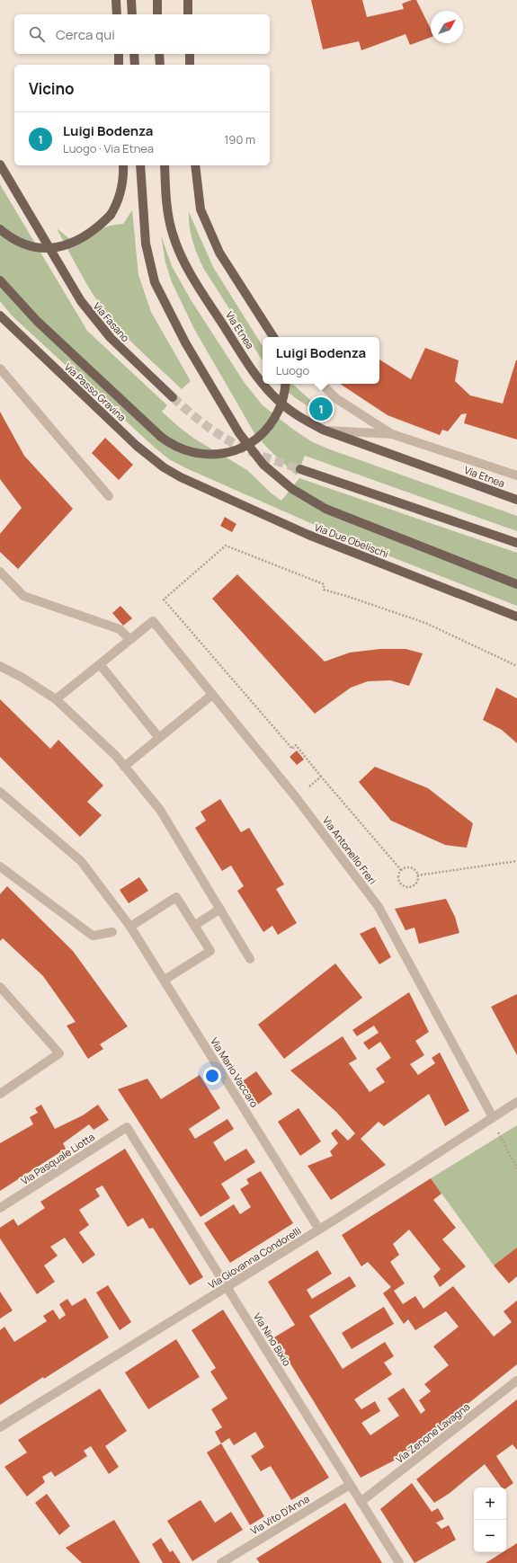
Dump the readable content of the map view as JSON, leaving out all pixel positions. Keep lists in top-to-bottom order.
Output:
{
  "streets": {
    "main road": [
      "Via Fasano",
      "Via Etnea",
      "Via Passo Gravina",
      "Via Due Obelischi"
    ],
    "street": [
      "Via Antonello Freri",
      "Via Mario Vaccaro",
      "Via Pasquale Liotta",
      "Via Giovanna Condorelli",
      "Via Nino Bixio",
      "Via Zenone Lavagna",
      "Via Vito D'Anna"
    ]
  },
  "crossings": [
    ["Via Passo Gravina", "Via Due Obelischi"],
    ["Via Antonello Freri", "Via Giovanna Condorelli"],
    ["Via Mario Vaccaro", "Via Giovanna Condorelli"],
    ["Via Pasquale Liotta", "Via Nino Bixio"],
    ["Via Giovanna Condorelli", "Via Nino Bixio"],
    ["Via Nino Bixio", "Via Zenone Lavagna"],
    ["Via Nino Bixio", "Via Vito D'Anna"]
  ],
  "north": "top right",
  "page": {
    "search": "Cerca qui",
    "heading": "Vicino",
    "list": [
      {
        "mark": "1",
        "name": "Luigi Bodenza",
        "note": "Luogo · Via Etnea",
        "value": "190 m"
      }
    ],
    "popup": ["Luigi Bodenza", "Luogo"],
    "pins": "1",
    "map_buttons": ["+", "−"]
  }
}
